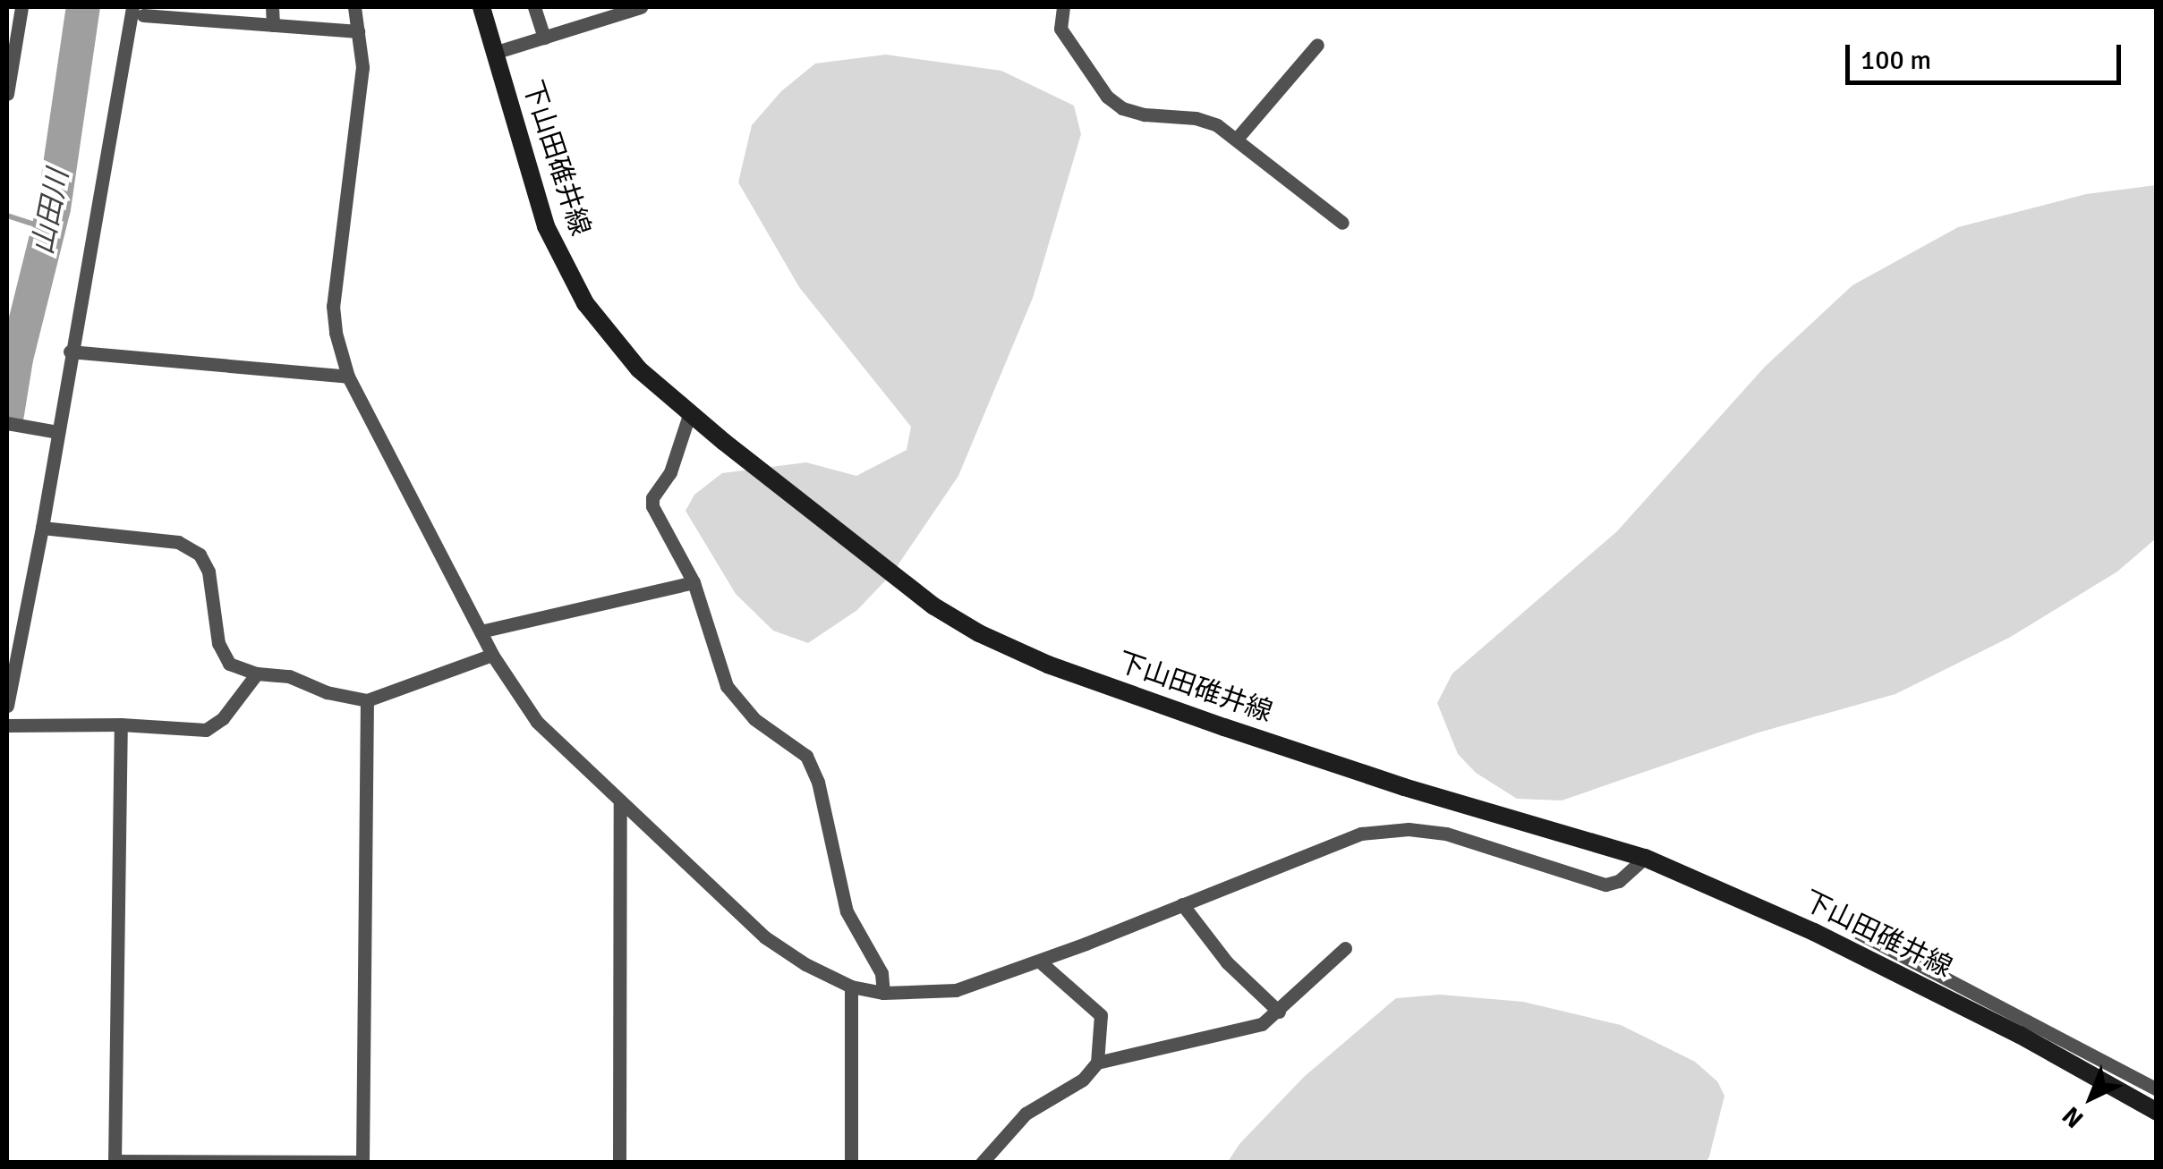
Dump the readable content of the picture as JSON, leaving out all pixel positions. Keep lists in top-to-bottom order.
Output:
{
  "streets": {
    "main road": ["下山田碓井線"]
  },
  "water": ["山田川"],
  "scale_bar": "100 m",
  "north": "bottom left"
}
